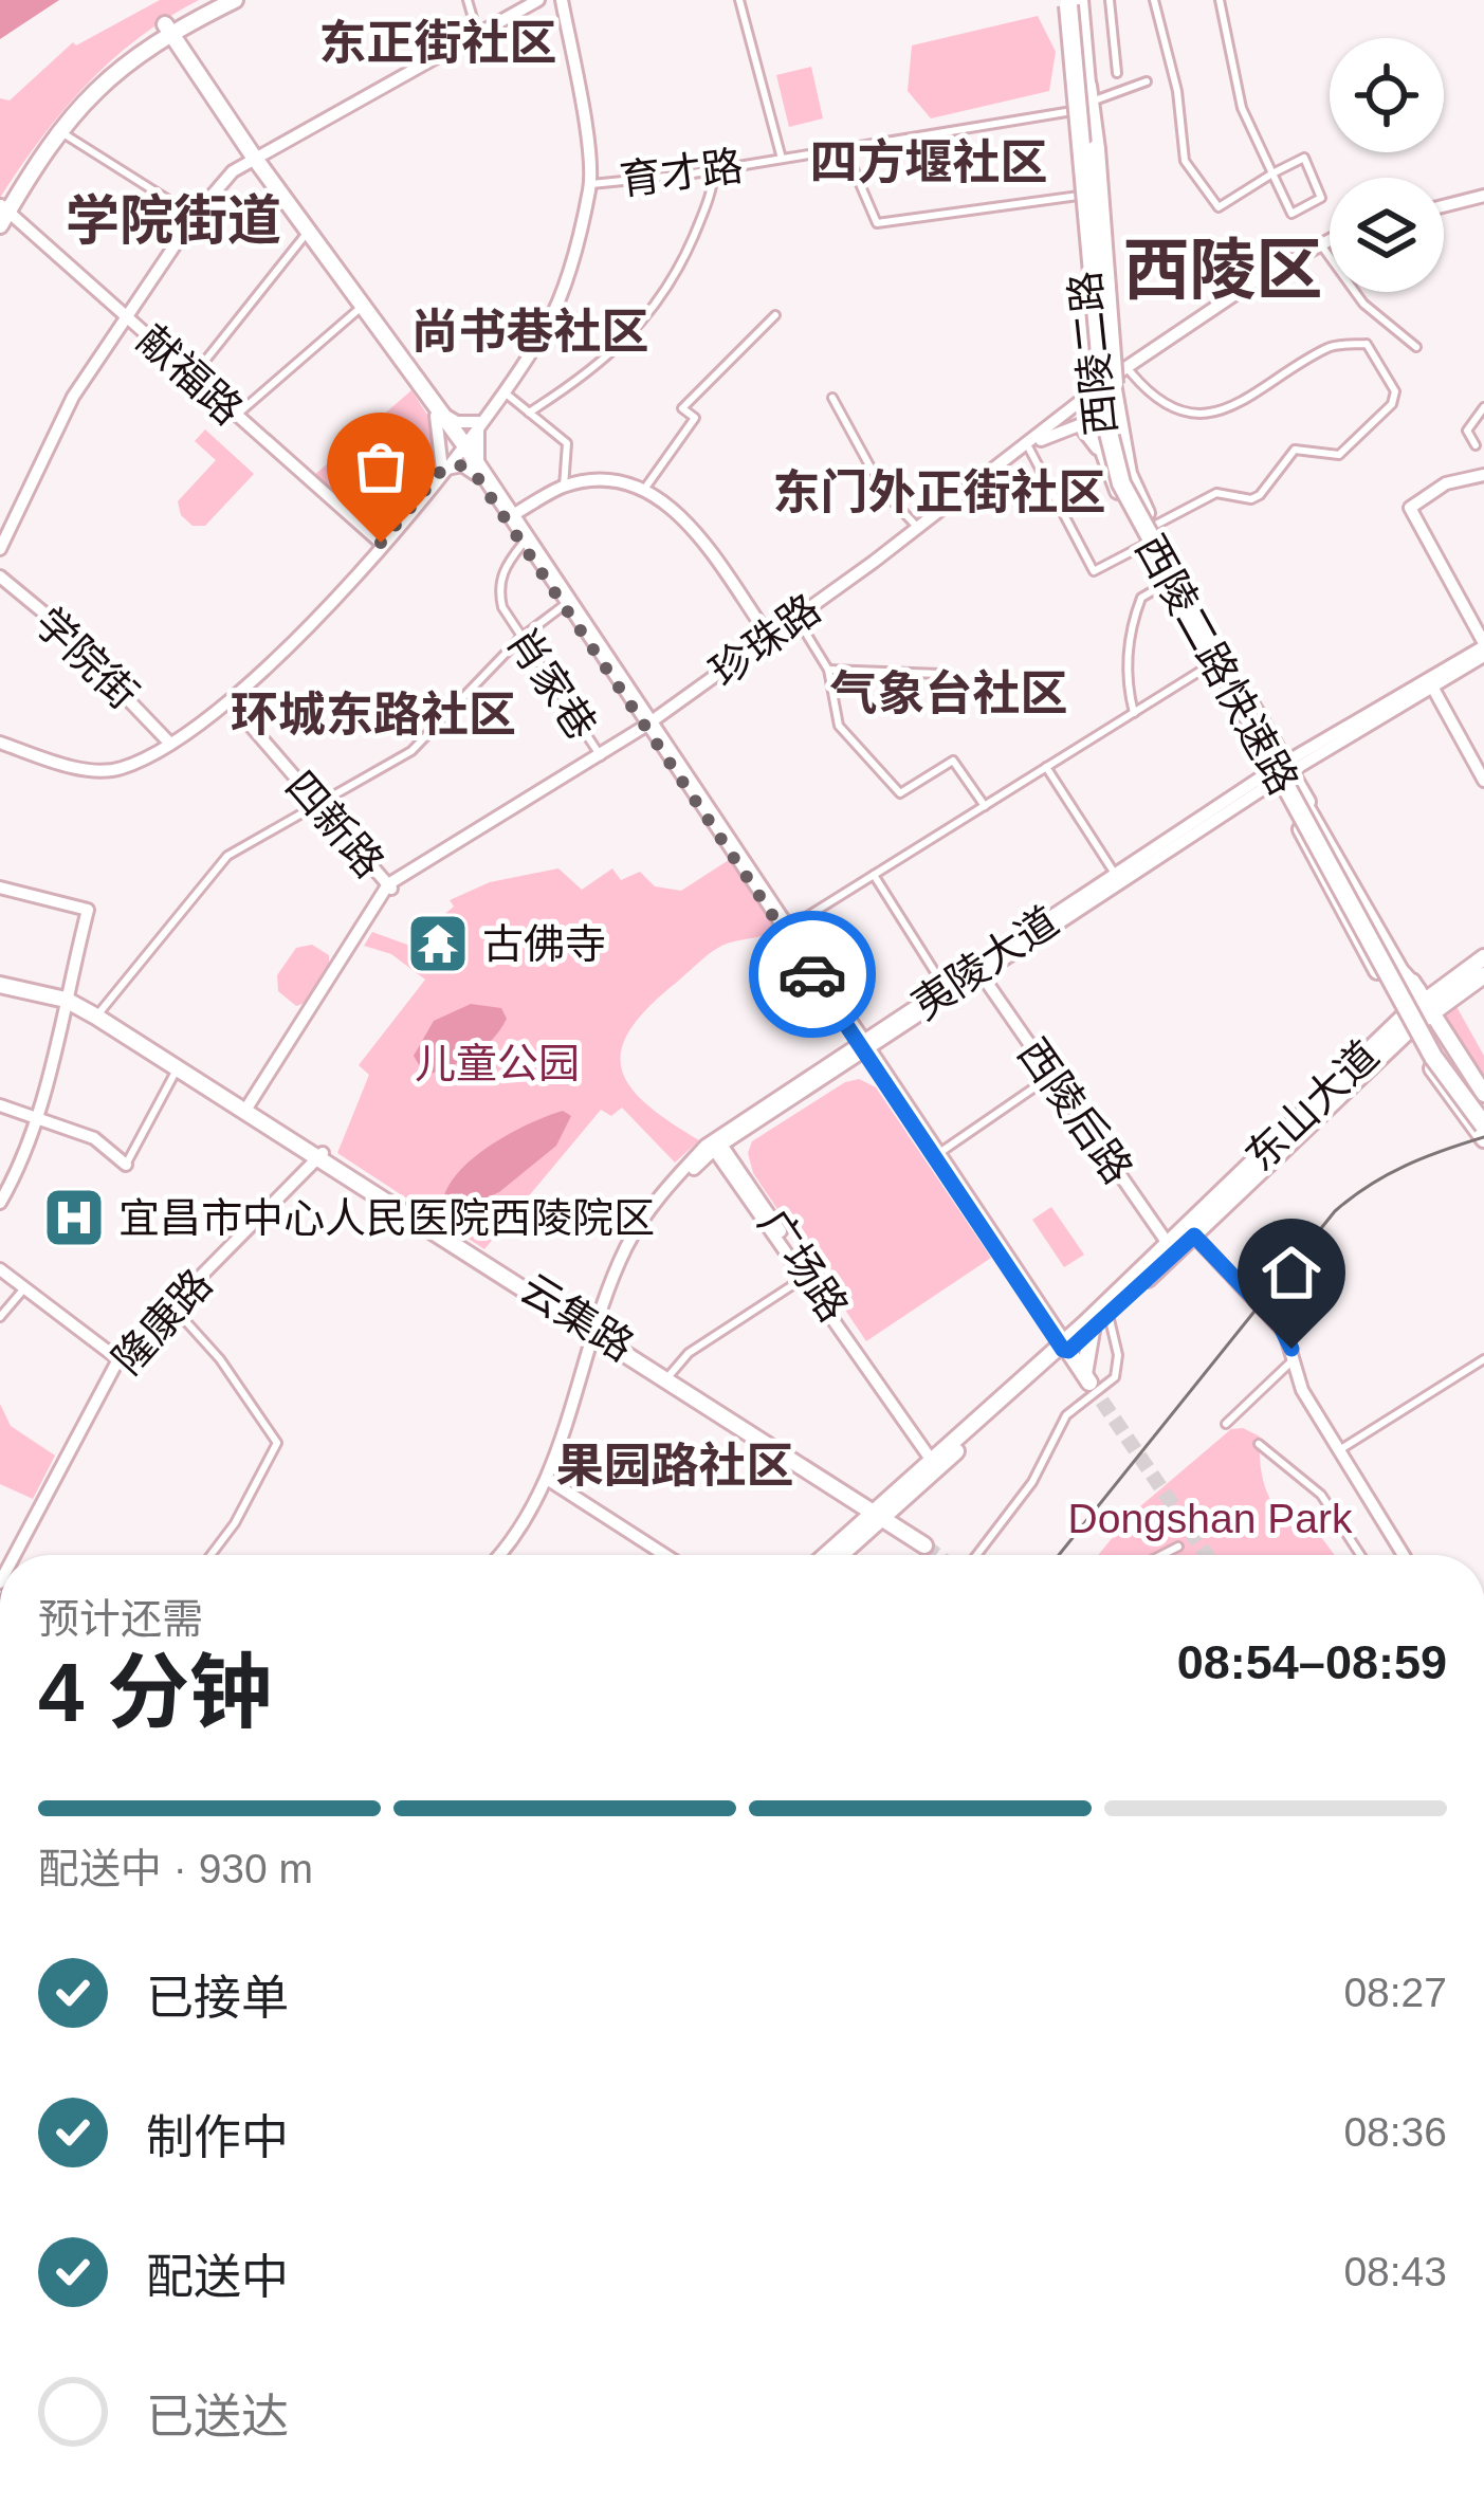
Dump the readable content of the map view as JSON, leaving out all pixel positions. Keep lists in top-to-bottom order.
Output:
{
  "streets": {
    "highway": ["西陵二路快速路"],
    "main road": [
      "西陵二路",
      "献福路",
      "珍珠路",
      "学院街",
      "四新路",
      "夷陵大道",
      "东山大道",
      "西陵后路",
      "广场路",
      "云集路",
      "隆康路"
    ],
    "street": ["育才路", "肖家巷"]
  },
  "crossings": [
    ["育才路", "西陵二路"],
    ["西陵二路", "珍珠路"],
    ["西陵二路", "西陵二路快速路"],
    ["西陵二路", "夷陵大道"],
    ["西陵二路", "东山大道"],
    ["珍珠路", "肖家巷"],
    ["珍珠路", "四新路"],
    ["珍珠路", "云集路"],
    ["西陵二路快速路", "东山大道"],
    ["夷陵大道", "西陵后路"],
    ["夷陵大道", "广场路"],
    ["夷陵大道", "云集路"],
    ["东山大道", "西陵后路"],
    ["东山大道", "广场路"],
    ["东山大道", "云集路"],
    ["云集路", "隆康路"]
  ],
  "districts": [
    "东正街社区",
    "四方堰社区",
    "学院街道",
    "西陵区",
    "尚书巷社区",
    "东门外正街社区",
    "气象台社区",
    "环城东路社区",
    "果园路社区"
  ],
  "parks": ["儿童公园", "Dongshan Park"],
  "places": {
    "temple": ["古佛寺"],
    "hospital": ["宜昌市中心人民医院西陵院区"]
  },
  "page": {
    "heading": ["4 分钟", "预计还需", "08:54–08:59"],
    "bar": "配送中 · 930 m",
    "list": [
      ["已接单", "08:27"],
      ["制作中", "08:36"],
      ["配送中", "08:43"],
      "已送达"
    ]
  }
}
